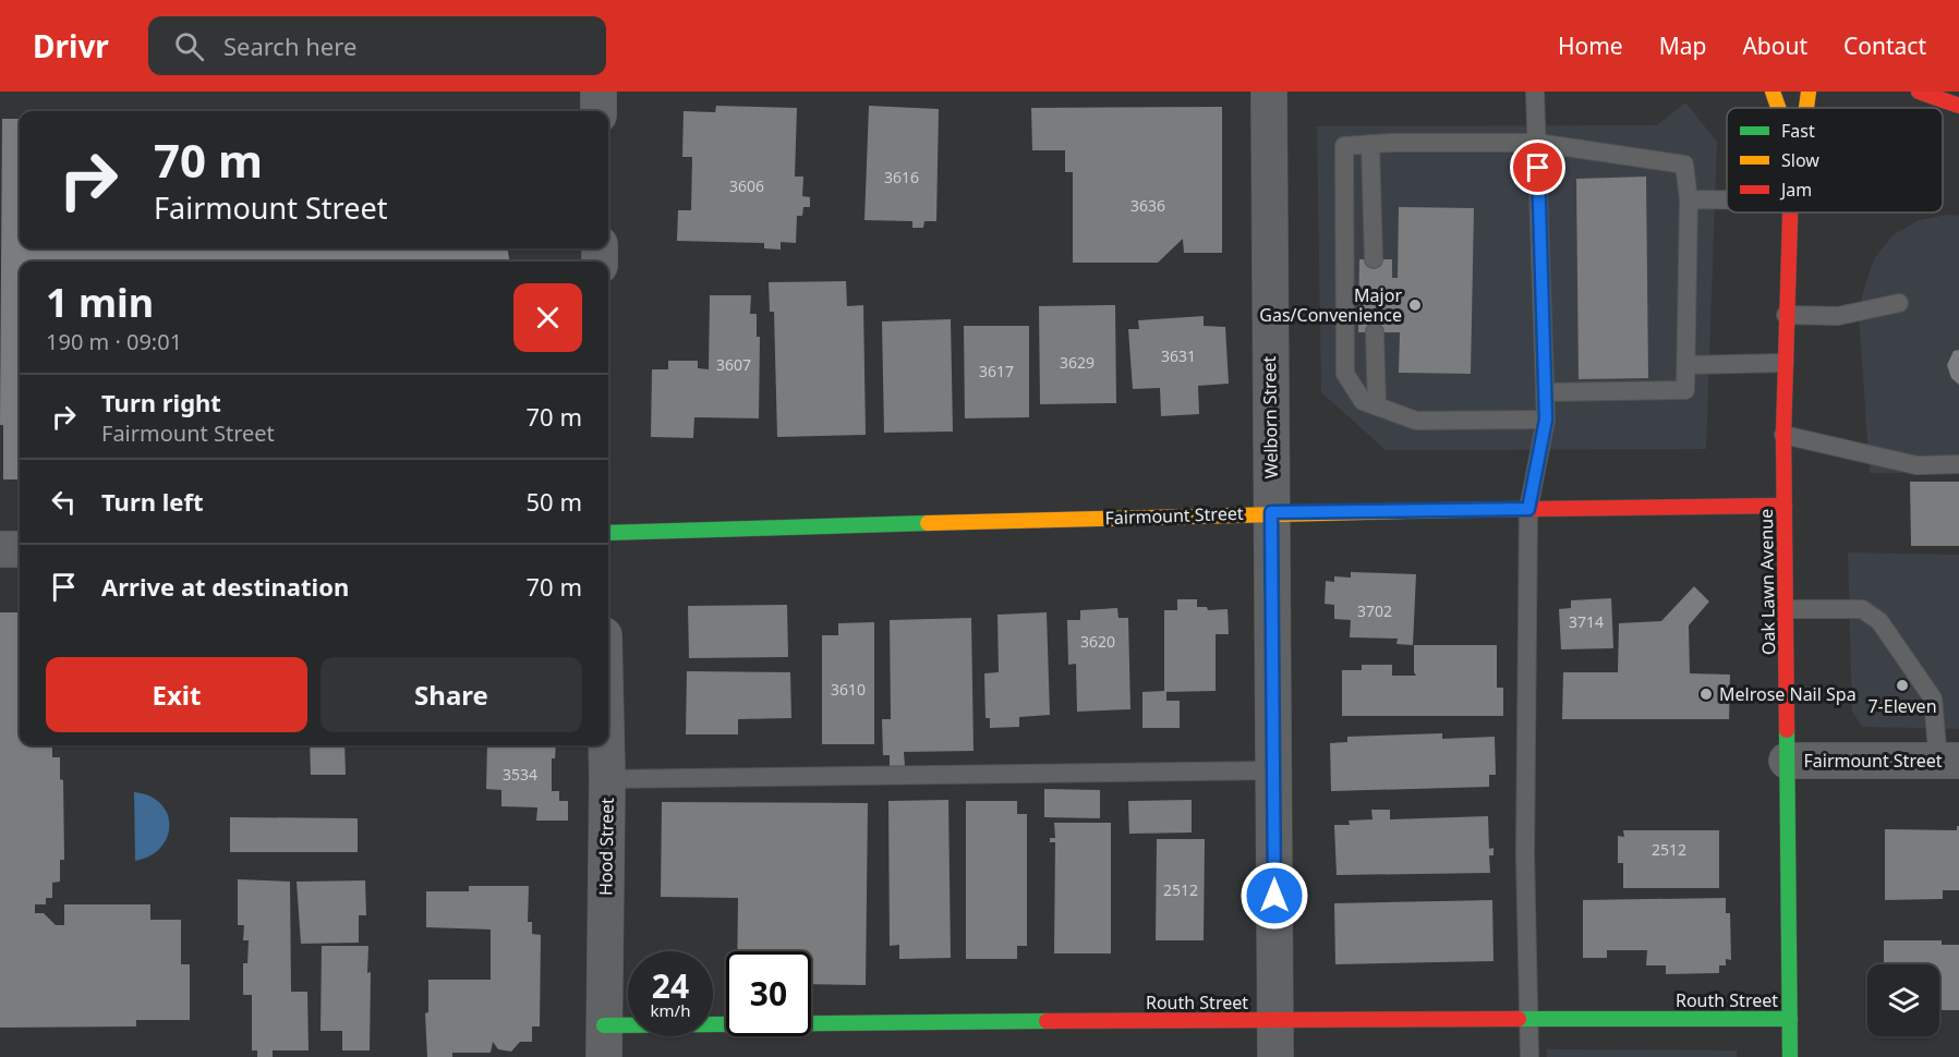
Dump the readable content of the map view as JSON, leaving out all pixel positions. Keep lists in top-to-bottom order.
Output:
{
  "streets": {
    "street": [
      "Welborn Street",
      "Fairmount Street",
      "Oak Lawn Avenue",
      "Hood Street",
      "Routh Street"
    ]
  },
  "crossings": [
    ["Welborn Street", "Fairmount Street"],
    ["Welborn Street", "Routh Street"],
    ["Fairmount Street", "Oak Lawn Avenue"],
    ["Oak Lawn Avenue", "Routh Street"],
    ["Hood Street", "Routh Street"]
  ],
  "places": ["Major Gas/Convenience", "7-Eleven", "Melrose Nail Spa"],
  "house_numbers": [
    "3616",
    "3606",
    "3636",
    "3631",
    "3629",
    "3607",
    "3617",
    "3702",
    "3714",
    "3620",
    "3610",
    "3534",
    "2512",
    "2512"
  ],
  "legend": ["Fast", "Slow", "Jam"],
  "page": {
    "header": "Drivr",
    "search": "Search here",
    "nav": [
      "Home",
      "Map",
      "About",
      "Contact"
    ],
    "turn": ["70 m", "Fairmount Street"],
    "heading": ["1 min", "190 m · 09:01"],
    "list": [
      {
        "name": "Turn right",
        "note": "Fairmount Street",
        "value": "70 m"
      },
      {
        "name": "Turn left",
        "value": "50 m"
      },
      {
        "name": "Arrive at destination",
        "value": "70 m"
      }
    ],
    "buttons": ["Exit", "Share"],
    "speed": "24 km/h",
    "limit": "30"
  }
}
